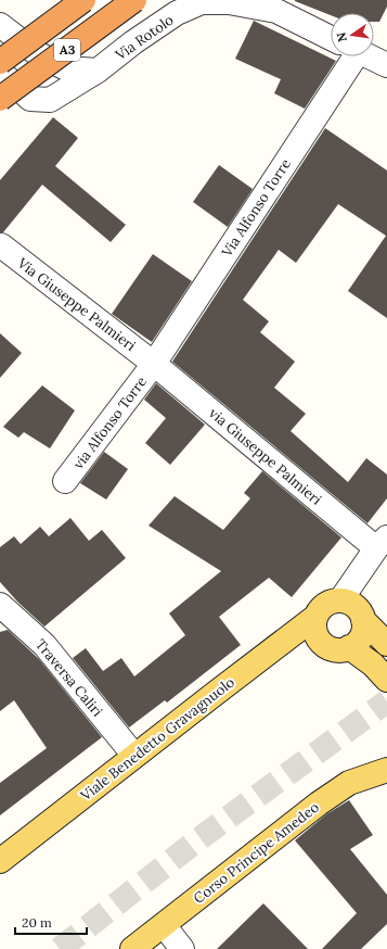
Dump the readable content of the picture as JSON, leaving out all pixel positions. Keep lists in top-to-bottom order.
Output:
{
  "streets": {
    "highway": ["A3"],
    "main road": ["Viale Benedetto Gravagnuolo", "Corso Principe Amedeo"],
    "street": [
      "Via Rotolo",
      "Via Alfonso Torre",
      "Via Giuseppe Palmieri",
      "via Alfonso Torre",
      "via Giuseppe Palmieri",
      "Traversa Caliri"
    ]
  },
  "crossings": [
    ["Via Alfonso Torre", "Via Giuseppe Palmieri"],
    ["Via Alfonso Torre", "via Alfonso Torre"],
    ["Via Alfonso Torre", "via Giuseppe Palmieri"],
    ["Via Giuseppe Palmieri", "via Alfonso Torre"],
    ["Via Giuseppe Palmieri", "via Giuseppe Palmieri"],
    ["via Alfonso Torre", "via Giuseppe Palmieri"],
    ["Traversa Caliri", "Viale Benedetto Gravagnuolo"]
  ],
  "scale_bar": "20 m",
  "north": "left"
}
